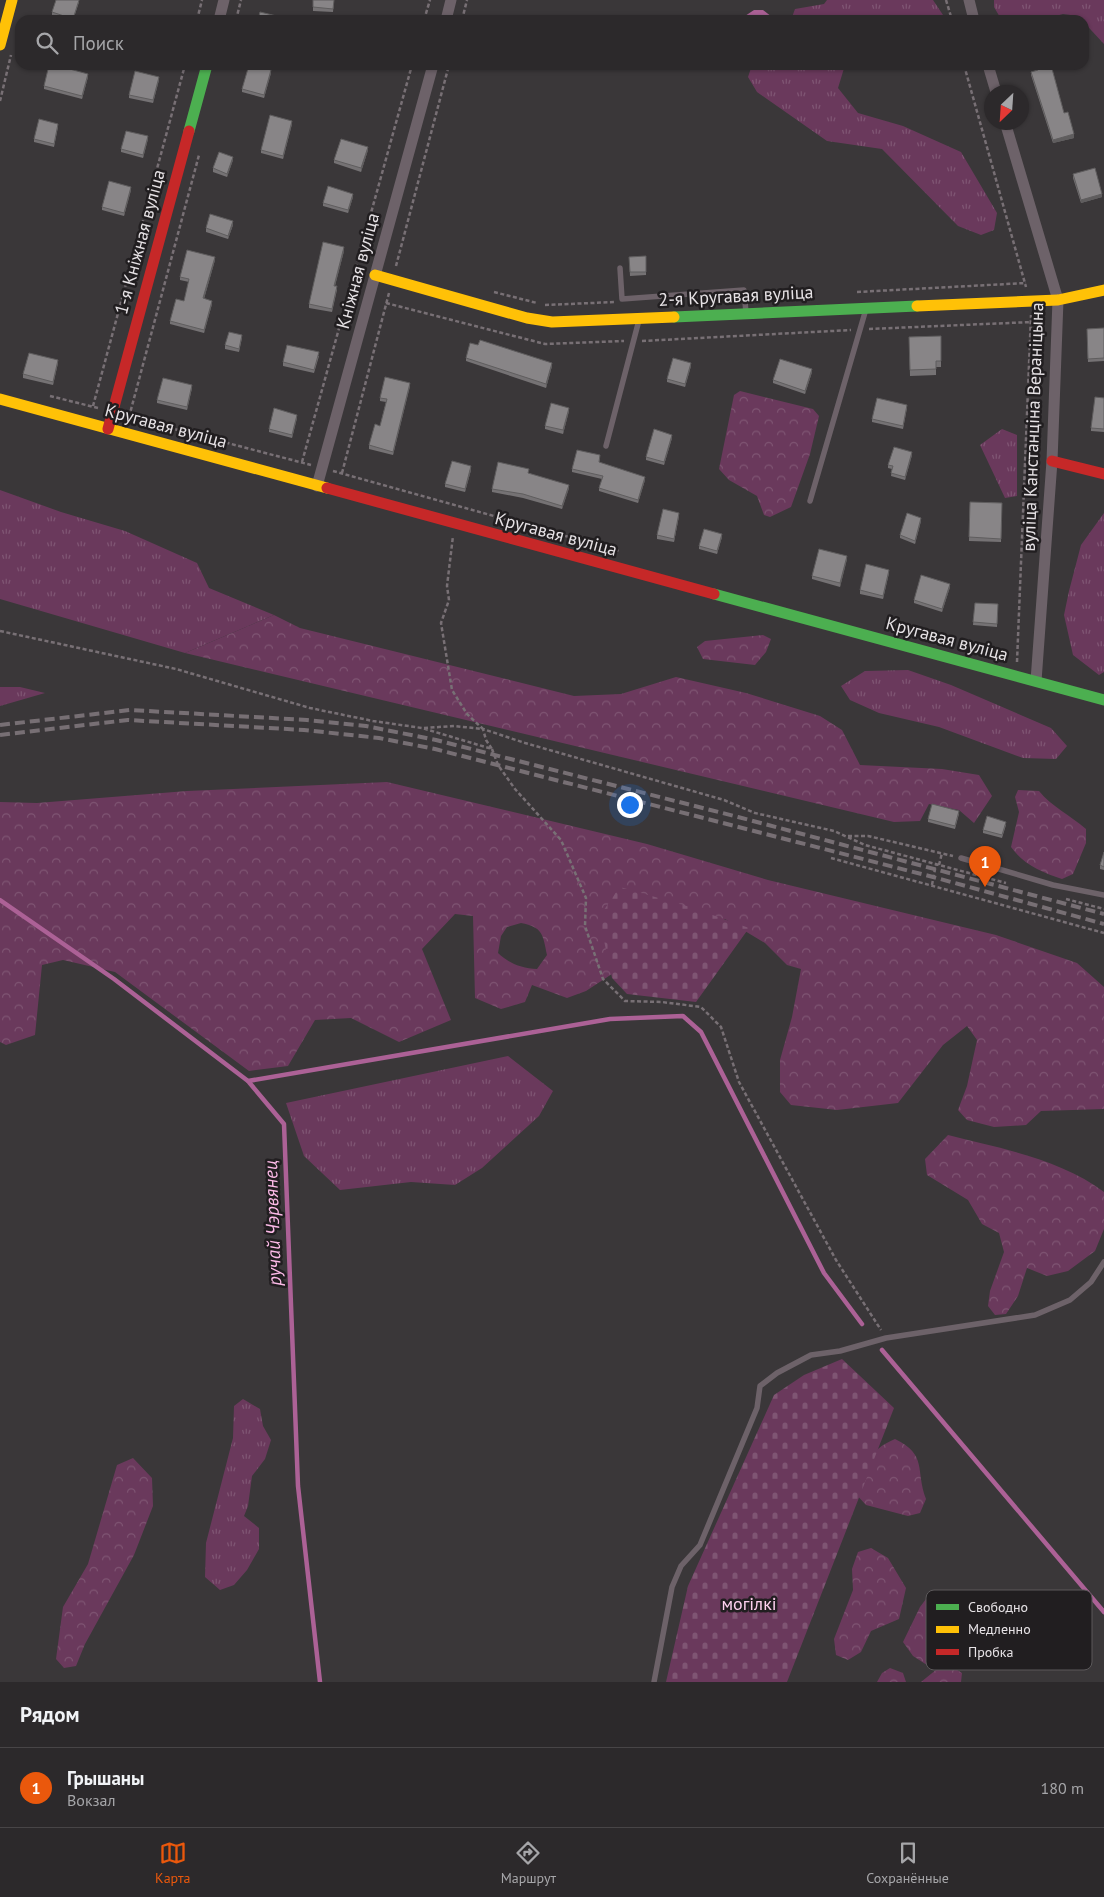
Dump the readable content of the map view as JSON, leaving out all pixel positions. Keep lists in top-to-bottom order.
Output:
{
  "streets": {
    "street": [
      "1-я Кніжная вуліца",
      "Кніжная вуліца",
      "2-я Кругавая вуліца",
      "Кругавая вуліца",
      "вуліца Канстанціна Вераніцына"
    ]
  },
  "crossings": [
    ["1-я Кніжная вуліца", "Кругавая вуліца"],
    ["Кніжная вуліца", "2-я Кругавая вуліца"],
    ["Кніжная вуліца", "Кругавая вуліца"],
    ["2-я Кругавая вуліца", "вуліца Канстанціна Вераніцына"],
    ["Кругавая вуліца", "вуліца Канстанціна Вераніцына"]
  ],
  "water": ["ручай Чэрвянец"],
  "parks": ["могілкі"],
  "legend": ["Свободно", "Медленно", "Пробка"],
  "north": "bottom left",
  "page": {
    "search": "Поиск",
    "pins": "1",
    "heading": "Рядом",
    "list": [
      {
        "mark": "1",
        "name": "Грышаны",
        "note": "Вокзал",
        "value": "180 m"
      }
    ],
    "nav": ["Карта", "Маршрут", "Сохранённые"]
  }
}
